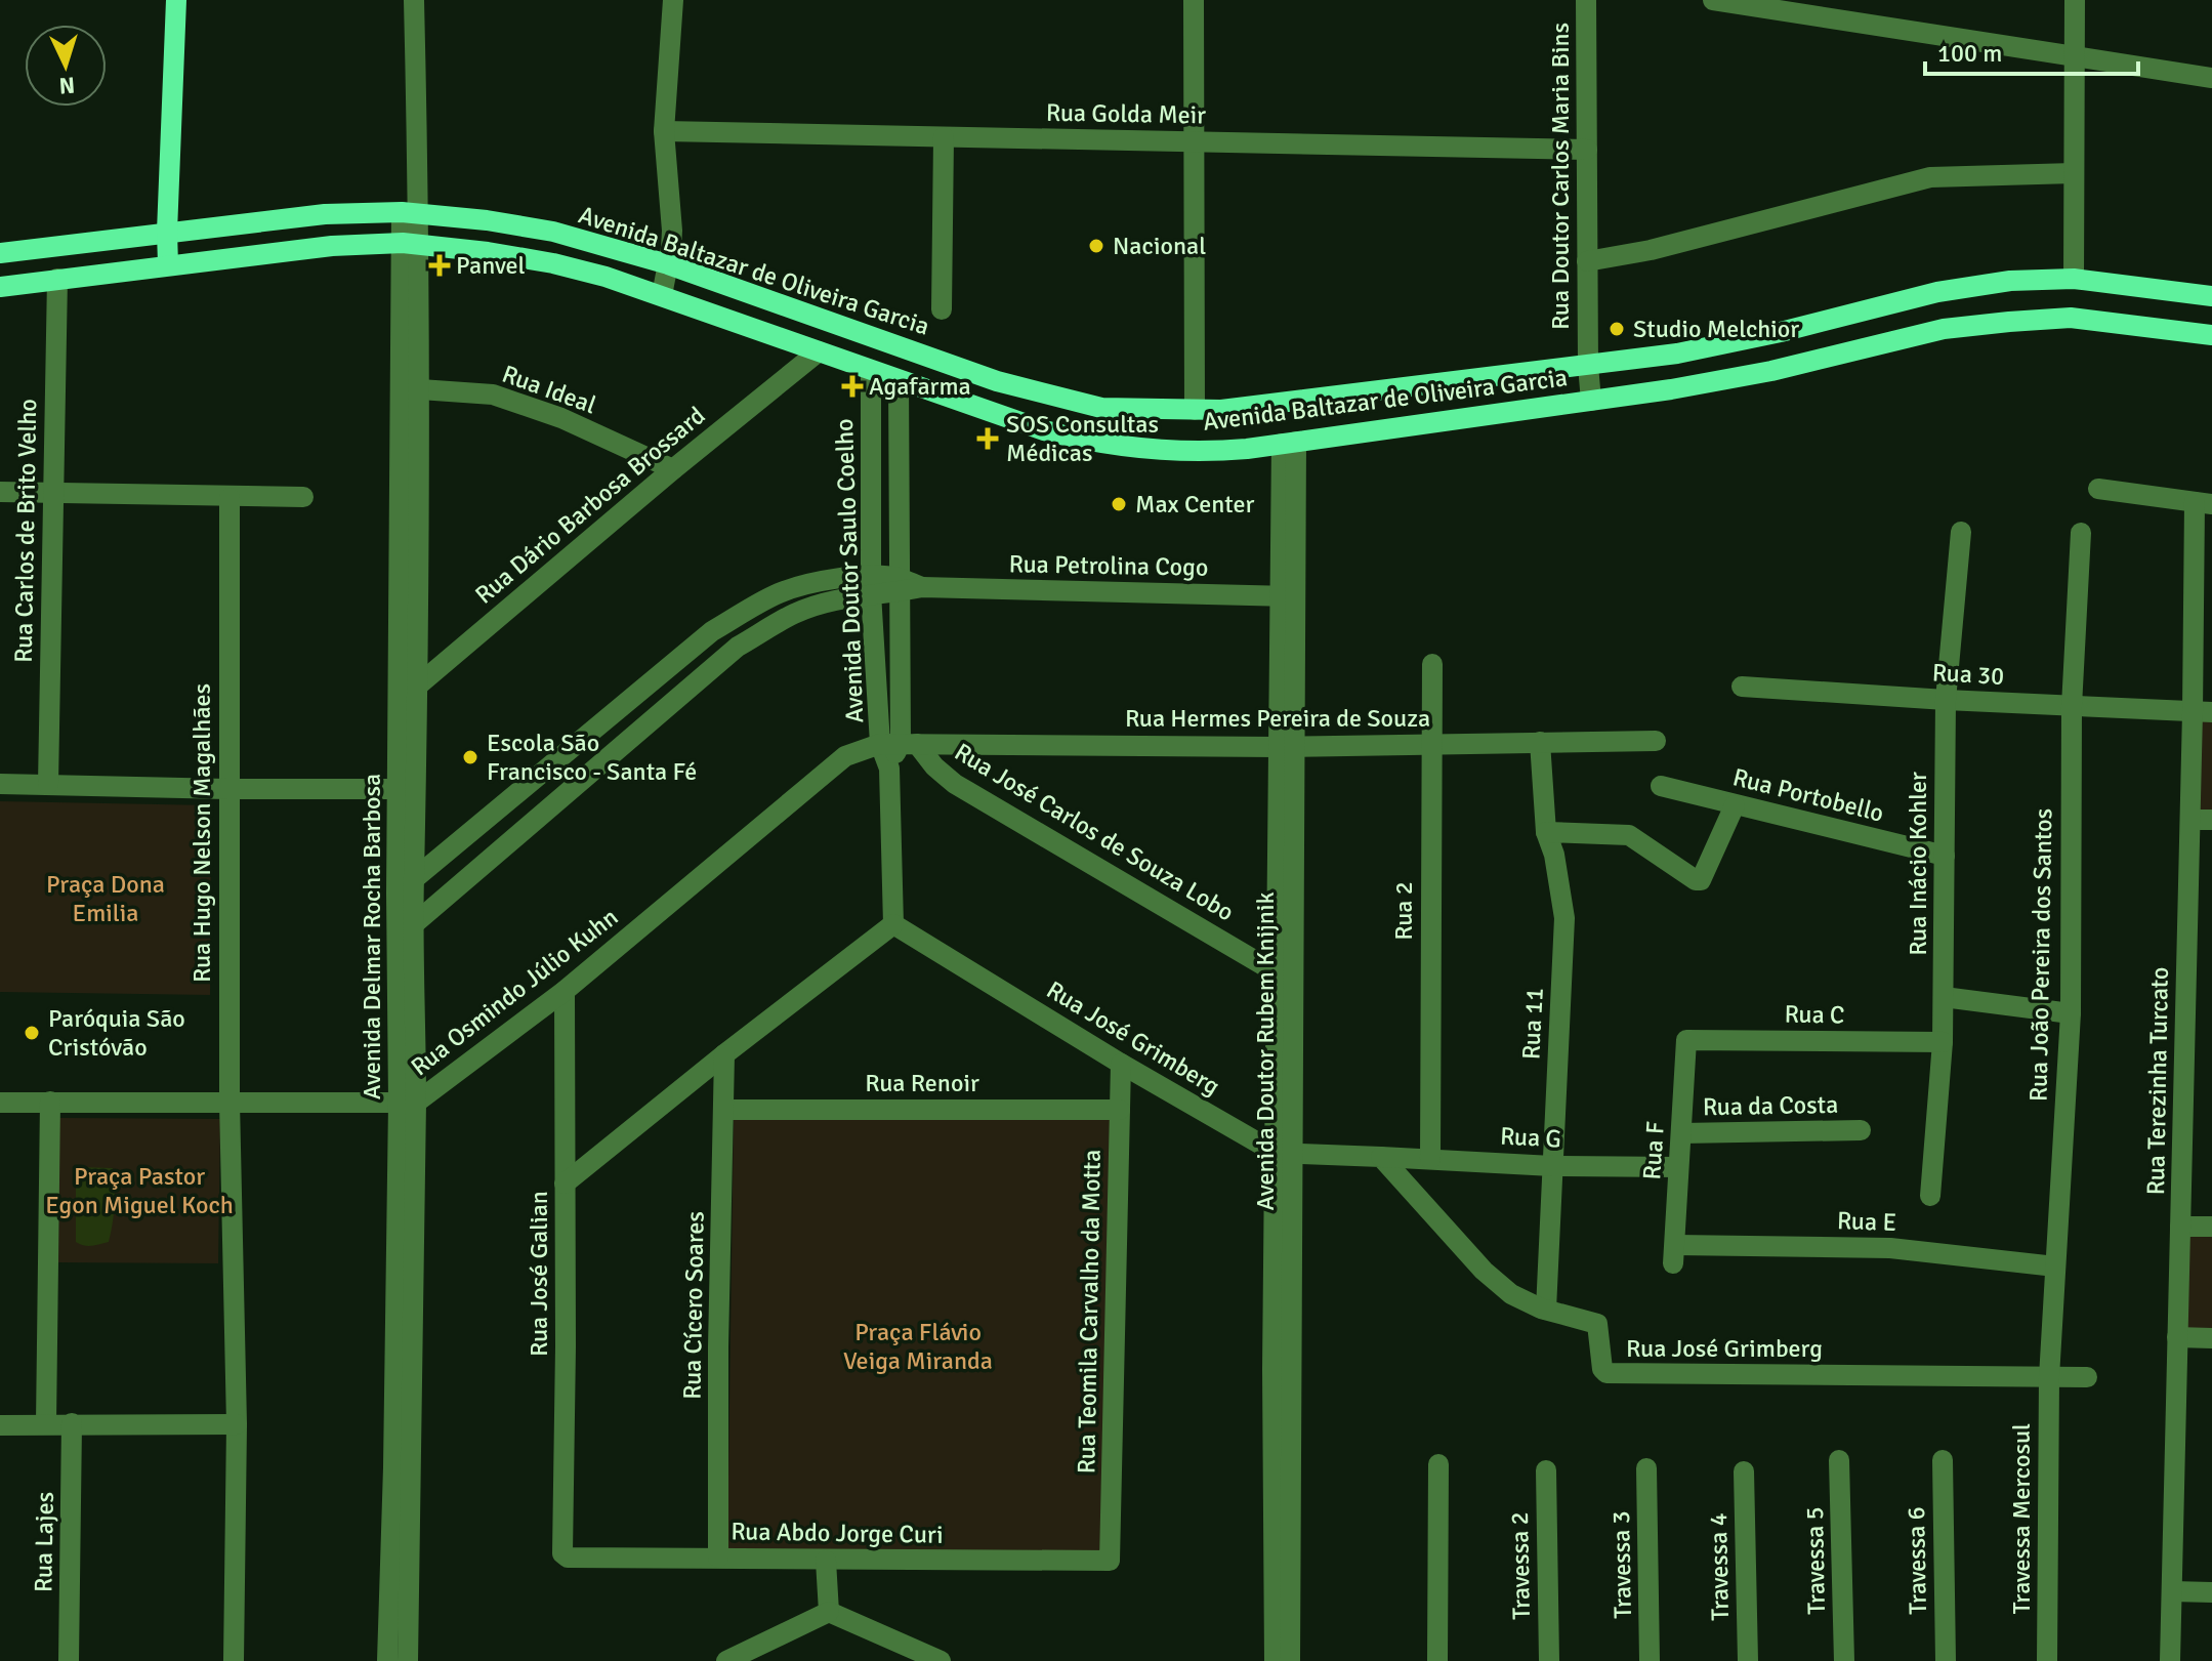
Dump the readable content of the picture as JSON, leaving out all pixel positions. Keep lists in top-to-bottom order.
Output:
{
  "streets": {
    "main road": ["Avenida Baltazar de Oliveira Garcia"],
    "street": [
      "Rua Golda Meir",
      "Rua Doutor Carlos Maria Bins",
      "Rua Ideal",
      "Rua Dário Barbosa Brossard",
      "Rua Carlos de Brito Velho",
      "Rua Petrolina Cogo",
      "Avenida Doutor Saulo Coelho",
      "Rua 30",
      "Rua Hermes Pereira de Souza",
      "Rua Portobello",
      "Rua José Carlos de Souza Lobo",
      "Rua Hugo Nelson Magalhães",
      "Rua Inácio Kohler",
      "Rua 2",
      "Avenida Delmar Rocha Barbosa",
      "Rua João Pereira dos Santos",
      "Rua Osmindo Júlio Kuhn",
      "Rua C",
      "Rua 11",
      "Rua José Grimberg",
      "Avenida Doutor Rubem Knijnik",
      "Rua Terezinha Turcato",
      "Rua Renoir",
      "Rua da Costa",
      "Rua G",
      "Rua F",
      "Rua E",
      "Rua José Galian",
      "Rua Cícero Soares",
      "Rua Teomila Carvalho da Motta",
      "Travessa Mercosul",
      "Rua Abdo Jorge Curi",
      "Rua Lajes",
      "Travessa 5",
      "Travessa 6",
      "Travessa 3",
      "Travessa 2",
      "Travessa 4"
    ]
  },
  "crossings": [
    ["Rua Golda Meir", "Rua Doutor Carlos Maria Bins"],
    ["Rua Doutor Carlos Maria Bins", "Avenida Baltazar de Oliveira Garcia"],
    ["Avenida Baltazar de Oliveira Garcia", "Rua Dário Barbosa Brossard"],
    ["Avenida Baltazar de Oliveira Garcia", "Rua Carlos de Brito Velho"],
    ["Avenida Baltazar de Oliveira Garcia", "Avenida Doutor Saulo Coelho"],
    ["Avenida Baltazar de Oliveira Garcia", "Avenida Delmar Rocha Barbosa"],
    ["Avenida Baltazar de Oliveira Garcia", "Avenida Doutor Rubem Knijnik"],
    ["Rua Ideal", "Rua Dário Barbosa Brossard"],
    ["Rua Ideal", "Avenida Delmar Rocha Barbosa"],
    ["Rua Dário Barbosa Brossard", "Avenida Delmar Rocha Barbosa"],
    ["Rua Petrolina Cogo", "Avenida Doutor Saulo Coelho"],
    ["Rua Petrolina Cogo", "Avenida Doutor Rubem Knijnik"],
    ["Avenida Doutor Saulo Coelho", "Rua Hermes Pereira de Souza"],
    ["Avenida Doutor Saulo Coelho", "Rua José Carlos de Souza Lobo"],
    ["Avenida Doutor Saulo Coelho", "Rua Osmindo Júlio Kuhn"],
    ["Avenida Doutor Saulo Coelho", "Rua José Grimberg"],
    ["Rua 30", "Rua Inácio Kohler"],
    ["Rua 30", "Rua João Pereira dos Santos"],
    ["Rua 30", "Rua Terezinha Turcato"],
    ["Rua Hermes Pereira de Souza", "Rua José Carlos de Souza Lobo"],
    ["Rua Hermes Pereira de Souza", "Rua 2"],
    ["Rua Hermes Pereira de Souza", "Rua Osmindo Júlio Kuhn"],
    ["Rua Hermes Pereira de Souza", "Rua 11"],
    ["Rua Hermes Pereira de Souza", "Avenida Doutor Rubem Knijnik"],
    ["Rua Portobello", "Rua Inácio Kohler"],
    ["Rua José Carlos de Souza Lobo", "Rua Osmindo Júlio Kuhn"],
    ["Rua José Carlos de Souza Lobo", "Avenida Doutor Rubem Knijnik"],
    ["Rua Hugo Nelson Magalhães", "Rua Osmindo Júlio Kuhn"],
    ["Rua Inácio Kohler", "Rua C"],
    ["Rua 2", "Rua G"],
    ["Avenida Delmar Rocha Barbosa", "Rua Osmindo Júlio Kuhn"],
    ["Rua João Pereira dos Santos", "Rua José Grimberg"],
    ["Rua João Pereira dos Santos", "Rua E"],
    ["Rua João Pereira dos Santos", "Travessa Mercosul"],
    ["Rua Osmindo Júlio Kuhn", "Rua José Galian"],
    ["Rua C", "Rua F"],
    ["Rua 11", "Rua José Grimberg"],
    ["Rua 11", "Rua G"],
    ["Rua José Grimberg", "Avenida Doutor Rubem Knijnik"],
    ["Rua José Grimberg", "Rua G"],
    ["Rua José Grimberg", "Rua Teomila Carvalho da Motta"],
    ["Rua José Grimberg", "Travessa Mercosul"],
    ["Rua Renoir", "Rua Cícero Soares"],
    ["Rua Renoir", "Rua Teomila Carvalho da Motta"],
    ["Rua da Costa", "Rua F"],
    ["Rua G", "Rua F"],
    ["Rua F", "Rua E"],
    ["Rua José Galian", "Rua Abdo Jorge Curi"],
    ["Rua Cícero Soares", "Rua Abdo Jorge Curi"],
    ["Rua Teomila Carvalho da Motta", "Rua Abdo Jorge Curi"]
  ],
  "parks": ["Praça Dona Emilia", "Praça Pastor Egon Miguel Koch", "Praça Flávio Veiga Miranda"],
  "places": {
    "other": [
      "Nacional",
      "Studio Melchior",
      "Max Center",
      "Escola São Francisco - Santa Fé",
      "Paróquia São Cristóvão"
    ],
    "health": ["Panvel", "Agafarma", "SOS Consultas Médicas"]
  },
  "scale_bar": "100 m",
  "north": "bottom"
}
